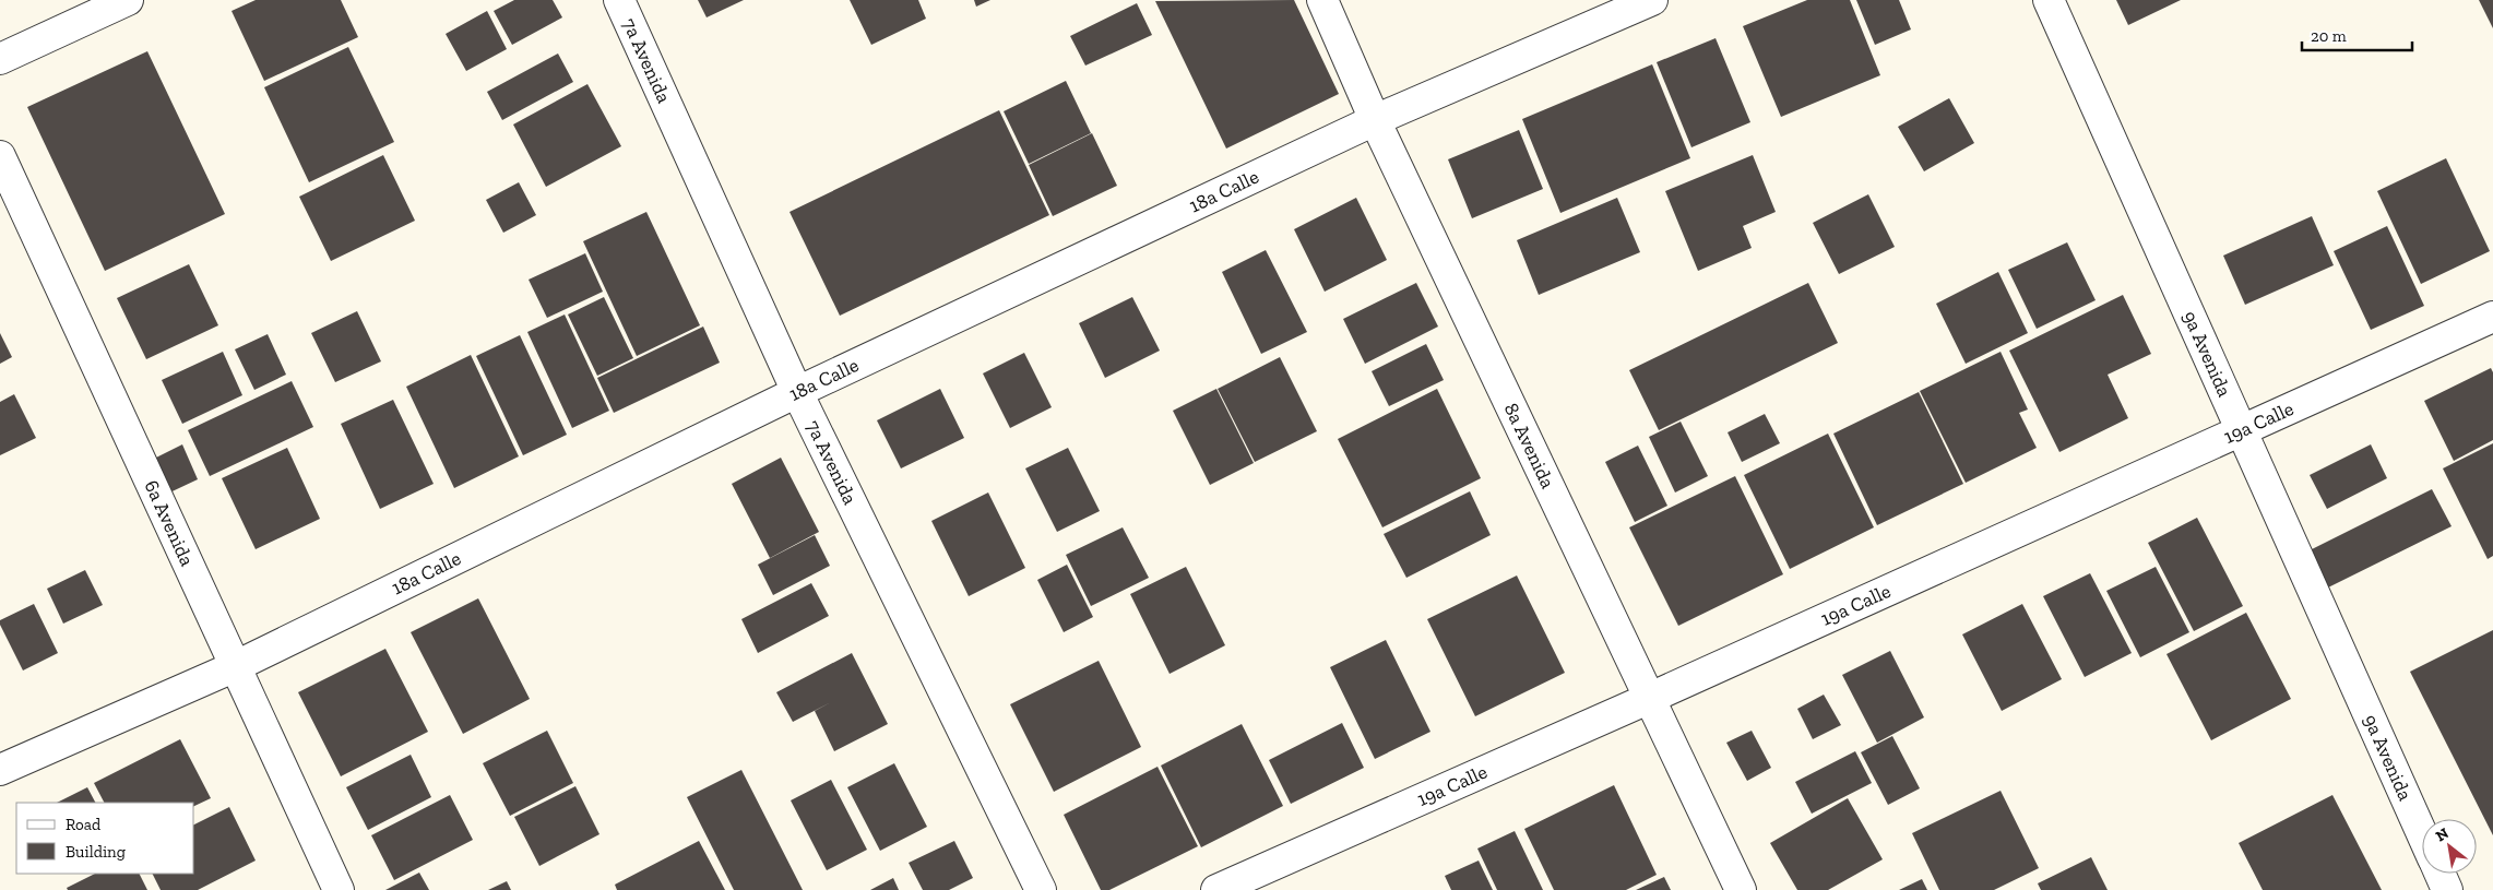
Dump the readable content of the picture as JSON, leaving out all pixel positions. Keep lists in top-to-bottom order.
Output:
{
  "streets": {
    "street": [
      "7a Avenida",
      "18a Calle",
      "9a Avenida",
      "19a Calle",
      "8a Avenida",
      "6a Avenida"
    ]
  },
  "crossings": [
    ["7a Avenida", "18a Calle"],
    ["18a Calle", "8a Avenida"],
    ["18a Calle", "6a Avenida"],
    ["9a Avenida", "19a Calle"],
    ["19a Calle", "8a Avenida"]
  ],
  "legend": ["Road", "Building"],
  "scale_bar": "20 m",
  "north": "top left"
}
